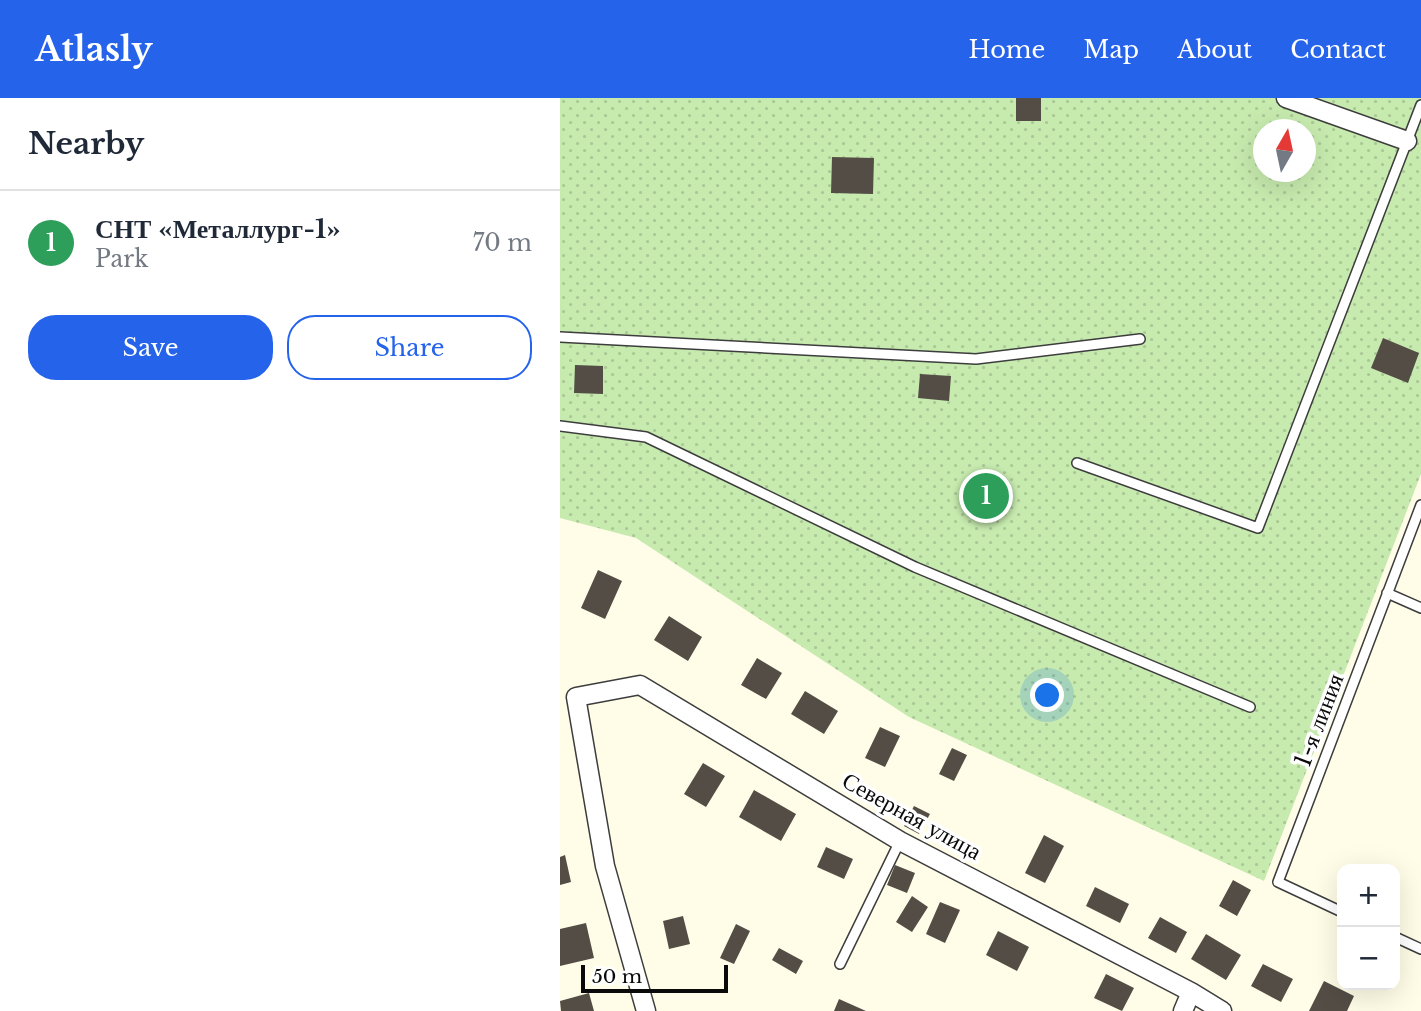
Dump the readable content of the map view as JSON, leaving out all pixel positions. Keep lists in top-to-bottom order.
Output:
{
  "streets": {
    "street": ["Северная улица"],
    "lane": ["1-я линия"]
  },
  "scale_bar": "50 m",
  "north": "top",
  "page": {
    "header": "Atlasly",
    "nav": [
      "Home",
      "Map",
      "About",
      "Contact"
    ],
    "heading": "Nearby",
    "list": [
      {
        "mark": "1",
        "name": "СНТ «Металлург-1»",
        "note": "Park",
        "value": "70 m"
      }
    ],
    "buttons": ["Save", "Share"],
    "pins": "1",
    "map_buttons": ["+", "−"],
    "scale": "50 m"
  }
}
